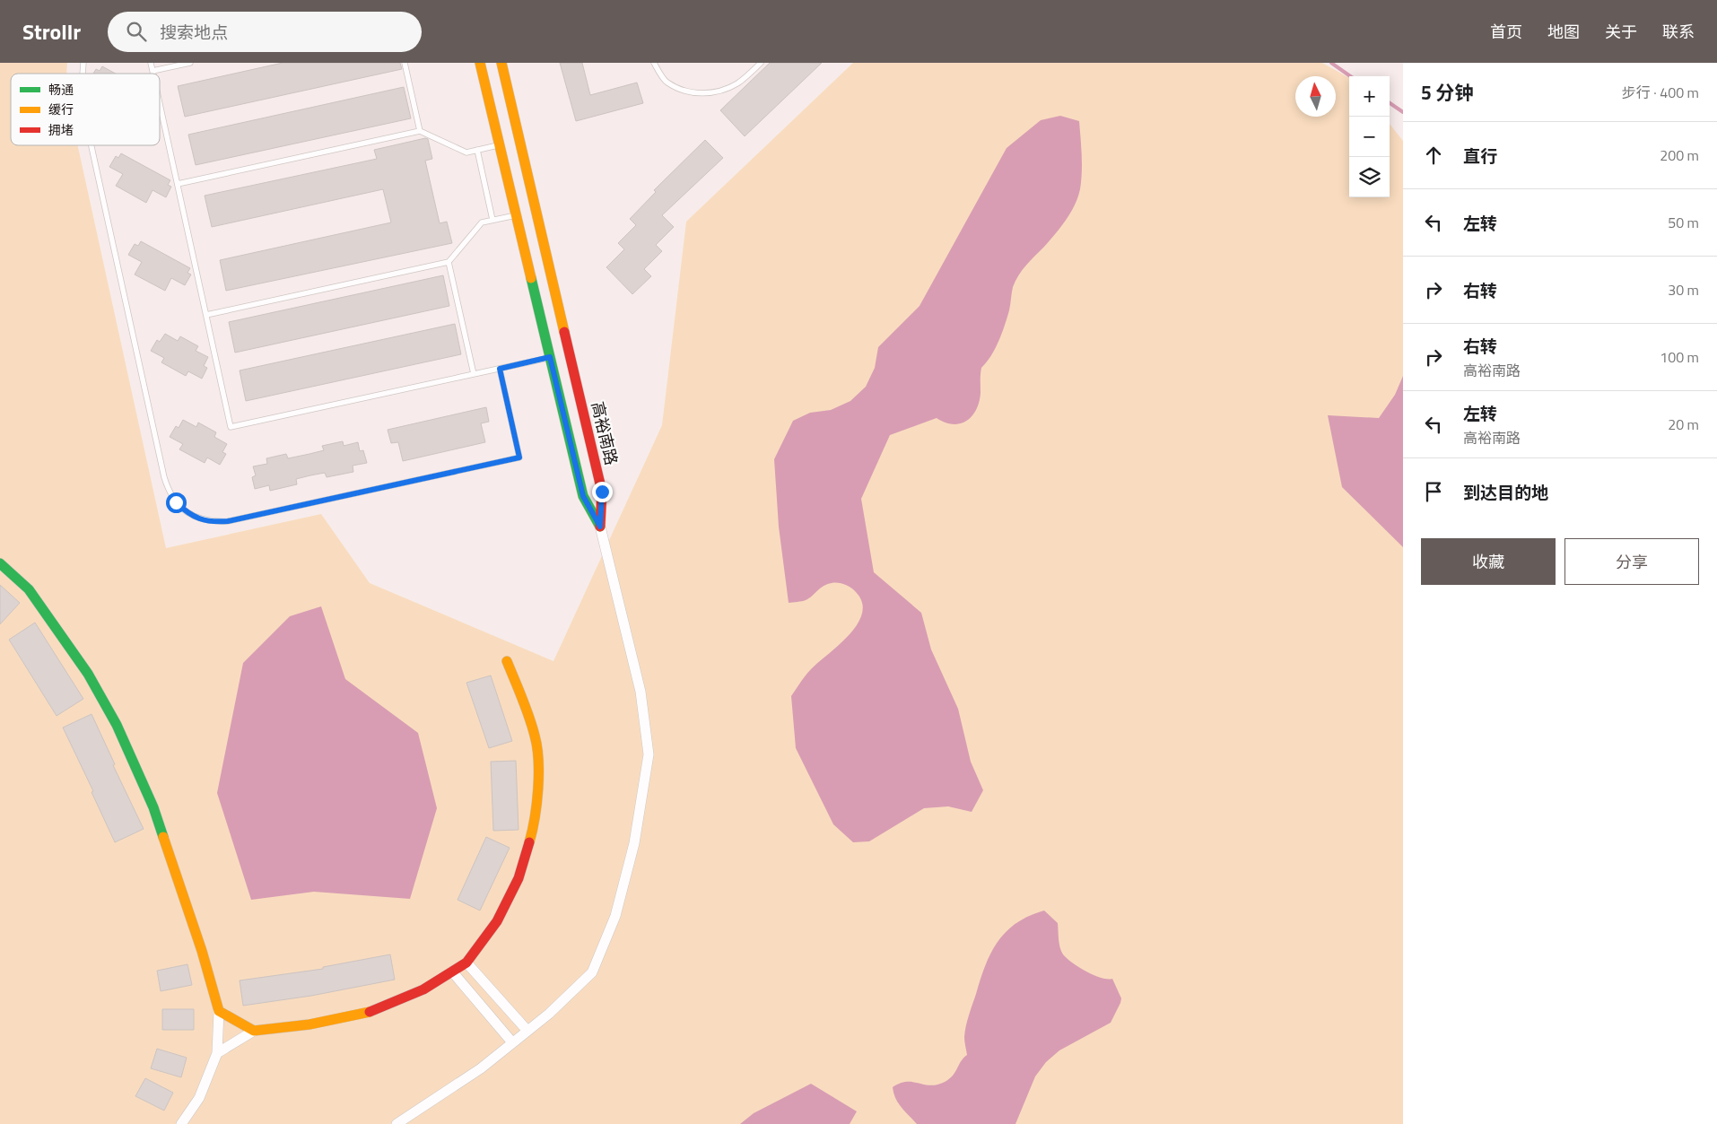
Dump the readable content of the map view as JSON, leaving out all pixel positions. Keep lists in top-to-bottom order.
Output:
{
  "streets": {
    "street": ["高裕南路"]
  },
  "legend": ["畅通", "缓行", "拥堵"],
  "north": "top",
  "page": {
    "header": "Strollr",
    "search": "搜索地点",
    "nav": [
      "首页",
      "地图",
      "关于",
      "联系"
    ],
    "heading": ["5 分钟", "步行 · 400 m"],
    "map_buttons": ["+", "−"],
    "list": [
      ["直行", "200 m"],
      ["左转", "50 m"],
      ["右转", "30 m"],
      ["右转", "高裕南路", "100 m"],
      ["左转", "高裕南路", "20 m"],
      "到达目的地"
    ],
    "buttons": ["收藏", "分享"]
  }
}
